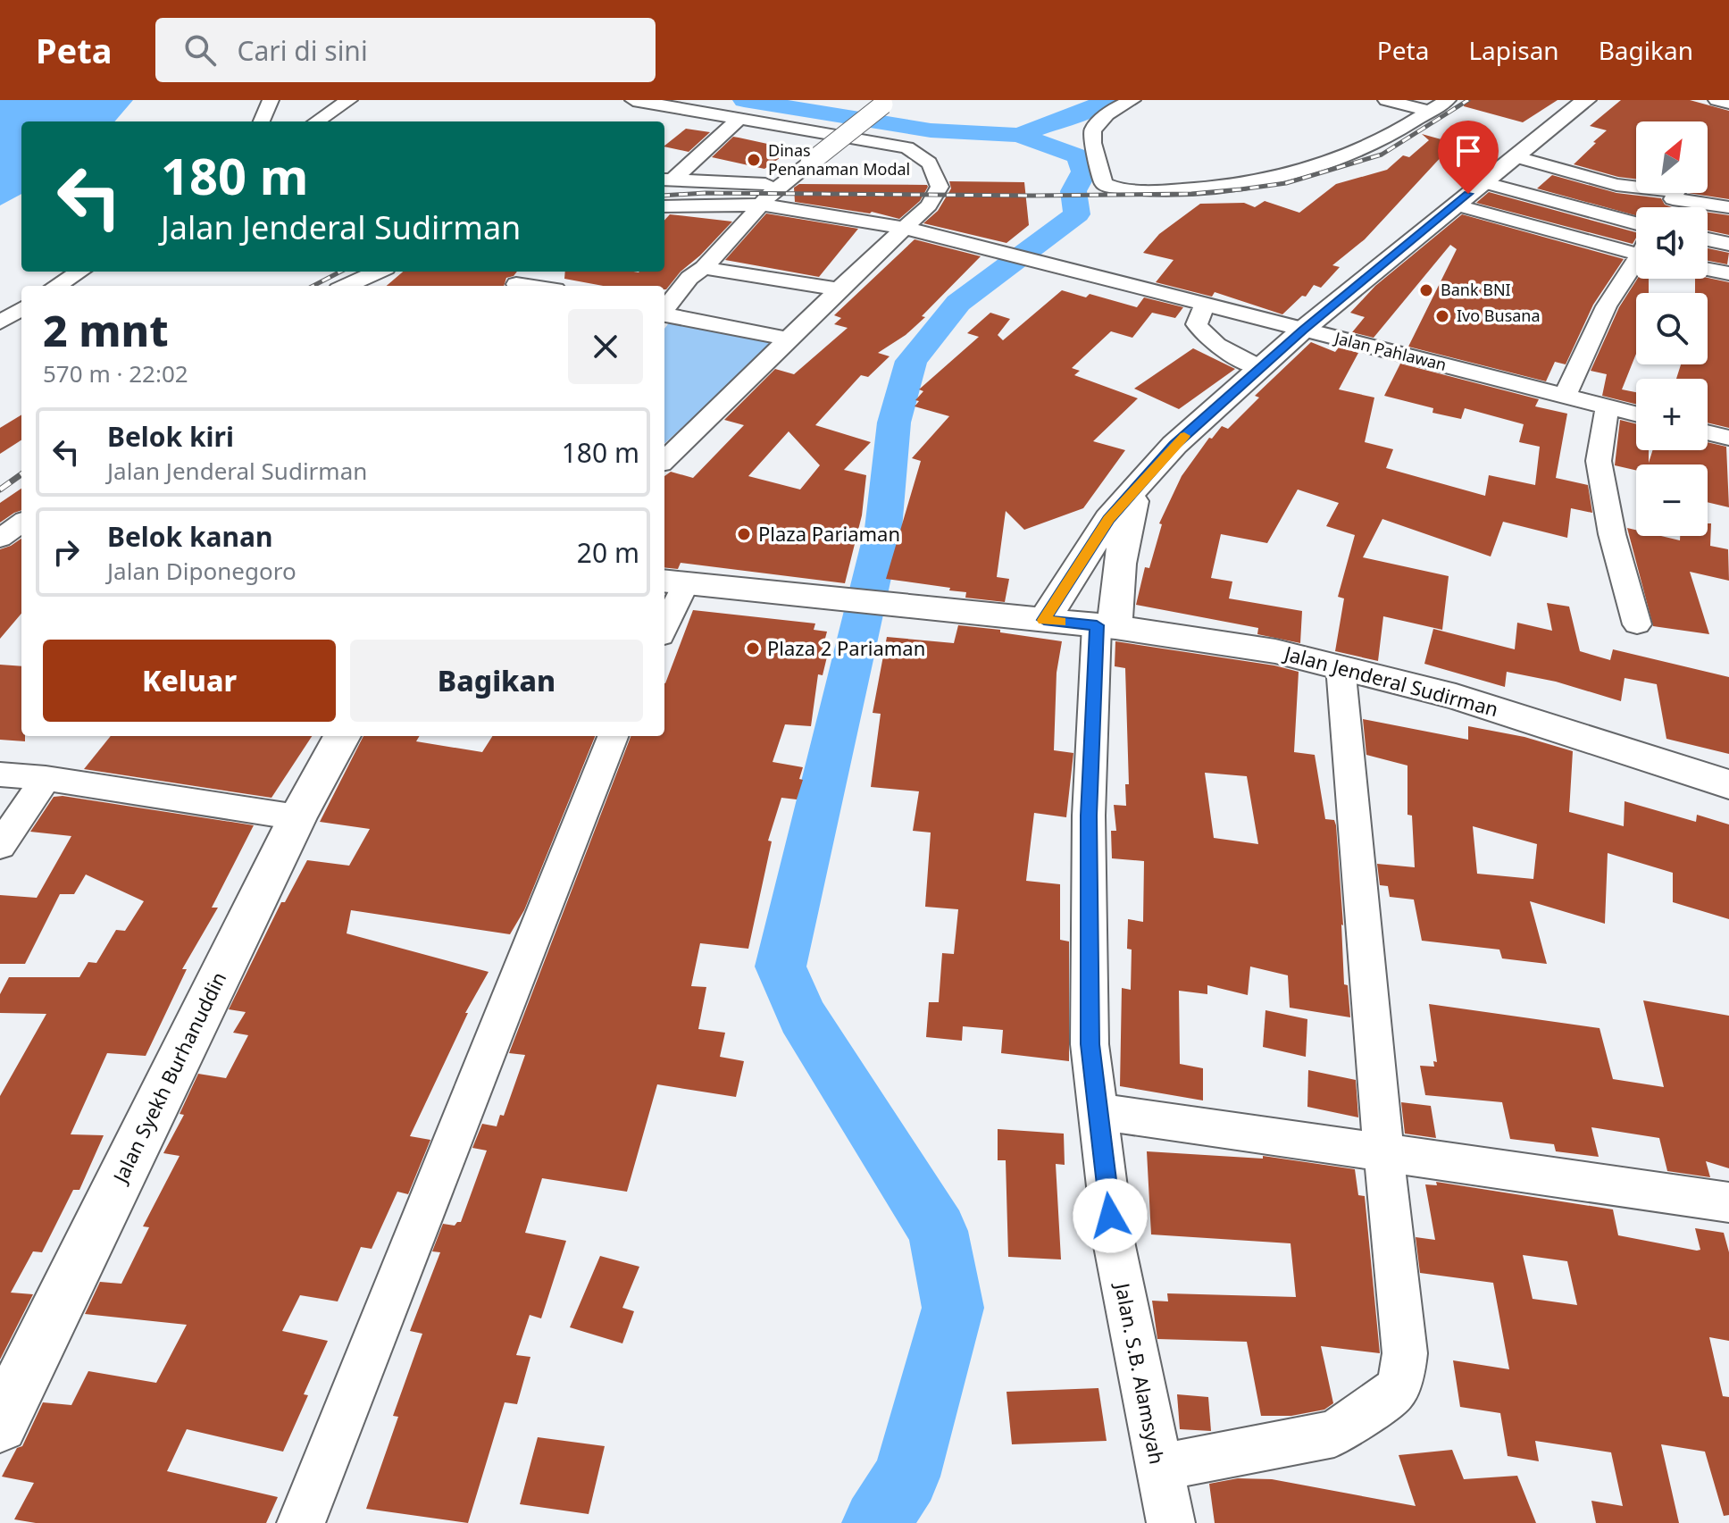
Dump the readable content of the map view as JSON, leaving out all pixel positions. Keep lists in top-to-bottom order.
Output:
{
  "streets": {
    "main road": ["Jalan Jenderal Sudirman", "Jalan Syekh Burhanuddin"],
    "street": ["Jalan Pahlawan", "Jalan. S.B. Alamsyah"]
  },
  "crossings": [
    ["Jalan Jenderal Sudirman", "Jalan. S.B. Alamsyah"]
  ],
  "places": [
    "Dinas Penanaman Modal",
    "Bank BNI",
    "Ivo Busana",
    "Plaza Pariaman",
    "Plaza 2 Pariaman"
  ],
  "north": "top right",
  "page": {
    "header": "Peta",
    "search": "Cari di sini",
    "nav": ["Peta", "Lapisan", "Bagikan"],
    "map_buttons": ["+", "−"],
    "turn": ["180 m", "Jalan Jenderal Sudirman"],
    "heading": ["2 mnt", "570 m · 22:02"],
    "list": [
      {
        "name": "Belok kiri",
        "note": "Jalan Jenderal Sudirman",
        "value": "180 m"
      },
      {
        "name": "Belok kanan",
        "note": "Jalan Diponegoro",
        "value": "20 m"
      }
    ],
    "buttons": ["Keluar", "Bagikan"]
  }
}
